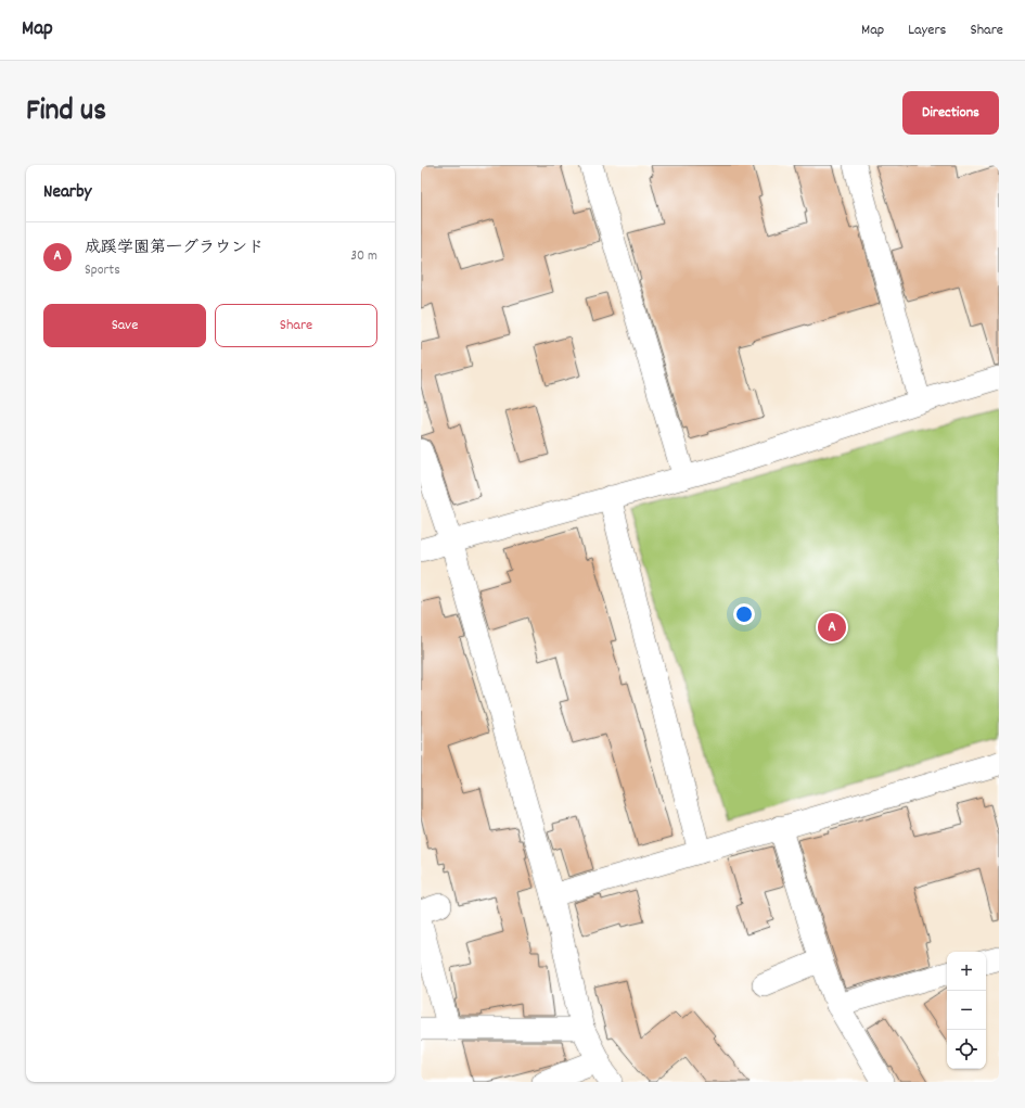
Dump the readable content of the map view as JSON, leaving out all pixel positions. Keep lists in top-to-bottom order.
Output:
{
  "page": {
    "header": "Map",
    "nav": ["Map", "Layers", "Share"],
    "title": "Find us",
    "buttons": [
      "Directions",
      ["Save", "Share"]
    ],
    "heading": "Nearby",
    "list": [
      {
        "mark": "A",
        "name": "成蹊学園第一グラウンド",
        "note": "Sports",
        "value": "30 m"
      }
    ],
    "pins": "A",
    "map_buttons": ["+", "−"]
  }
}
